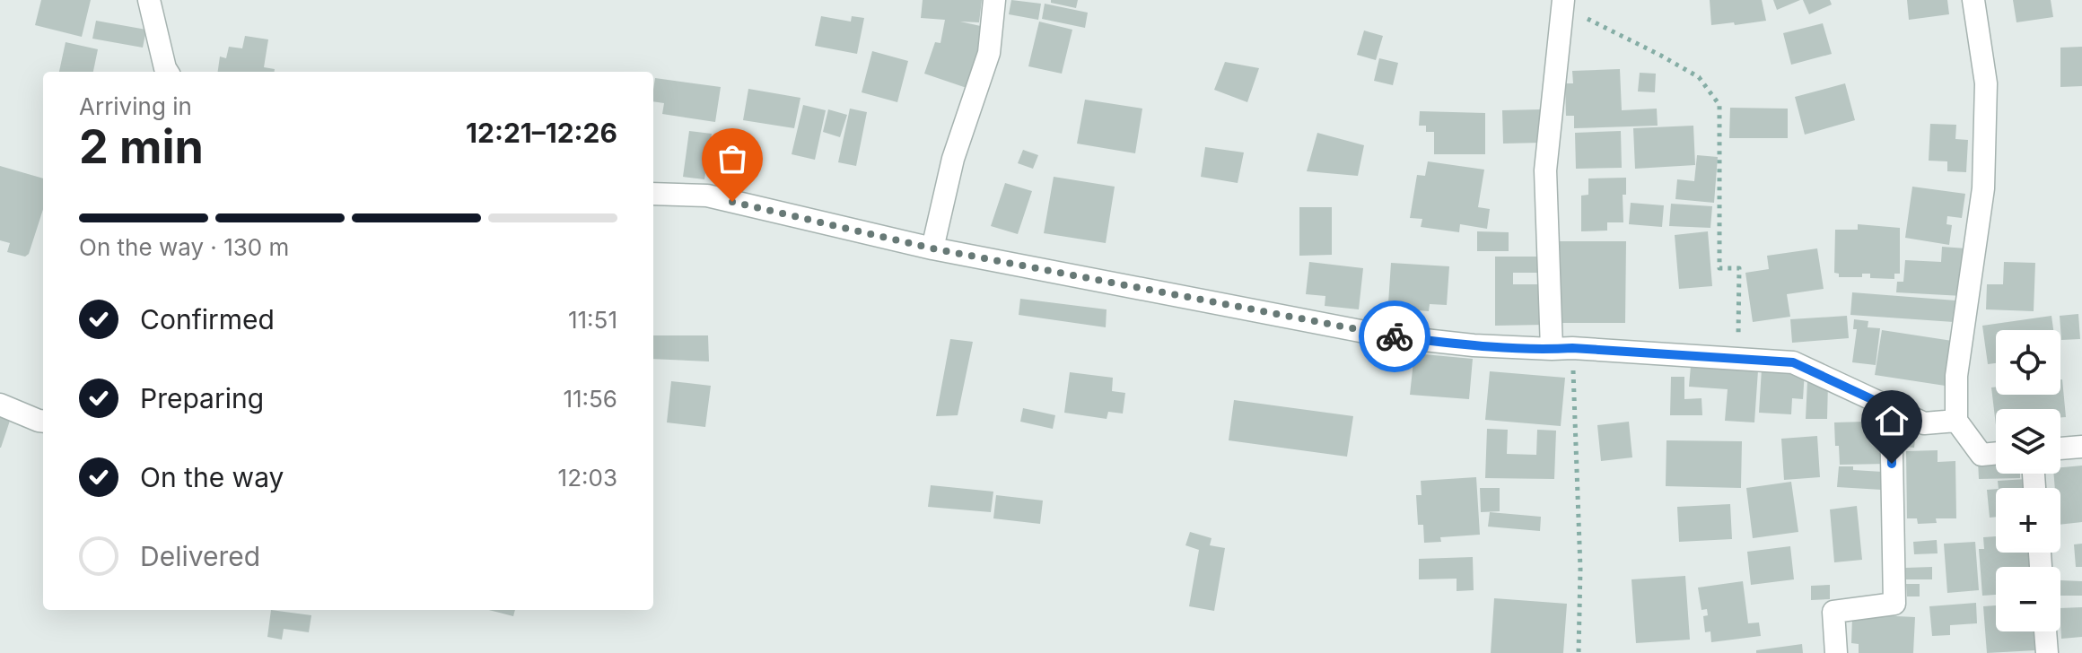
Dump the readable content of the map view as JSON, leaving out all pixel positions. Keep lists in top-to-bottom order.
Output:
{
  "page": {
    "heading": ["2 min", "Arriving in", "12:21–12:26"],
    "bar": "On the way · 130 m",
    "list": [
      ["Confirmed", "11:51"],
      ["Preparing", "11:56"],
      ["On the way", "12:03"],
      "Delivered"
    ],
    "map_buttons": ["+", "−"]
  }
}
